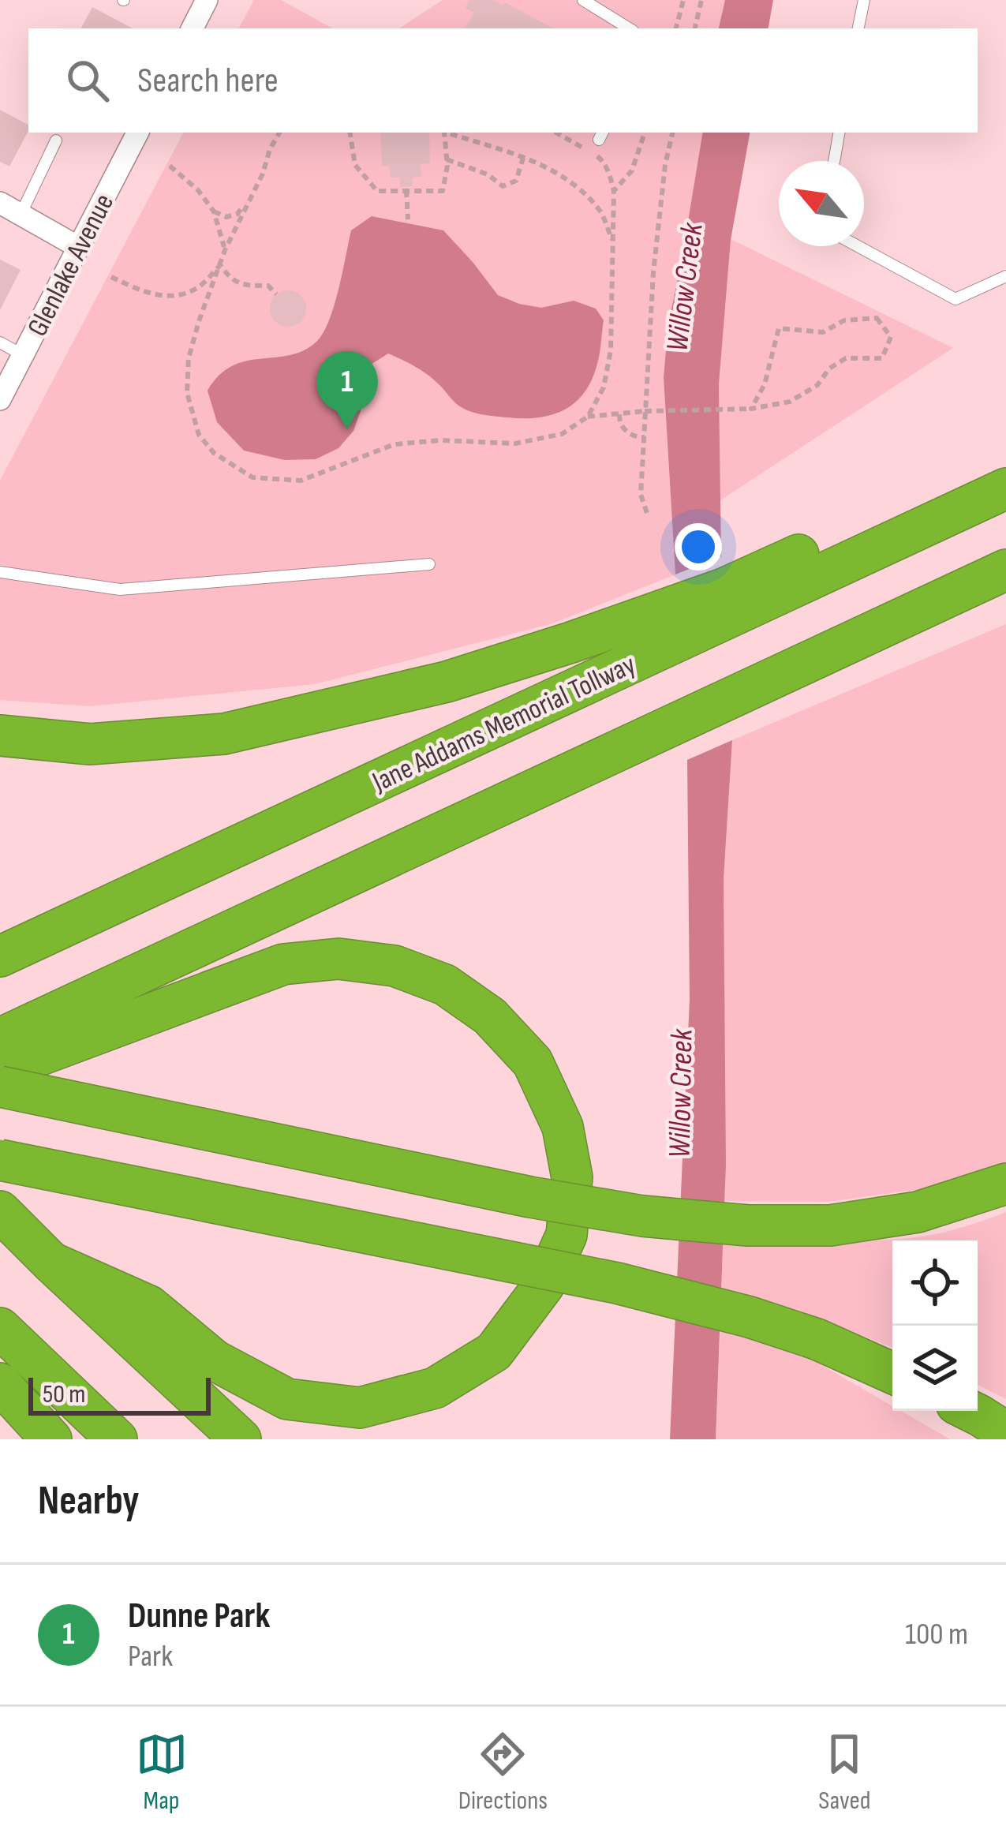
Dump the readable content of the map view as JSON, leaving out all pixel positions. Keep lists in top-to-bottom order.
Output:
{
  "streets": {
    "highway": ["Jane Addams Memorial Tollway"],
    "street": ["Glenlake Avenue"]
  },
  "water": ["Willow Creek"],
  "scale_bar": "50 m",
  "north": "top left",
  "page": {
    "search": "Search here",
    "pins": "1",
    "scale": "50 m",
    "heading": "Nearby",
    "list": [
      {
        "mark": "1",
        "name": "Dunne Park",
        "note": "Park",
        "value": "100 m"
      }
    ],
    "nav": ["Map", "Directions", "Saved"]
  }
}
